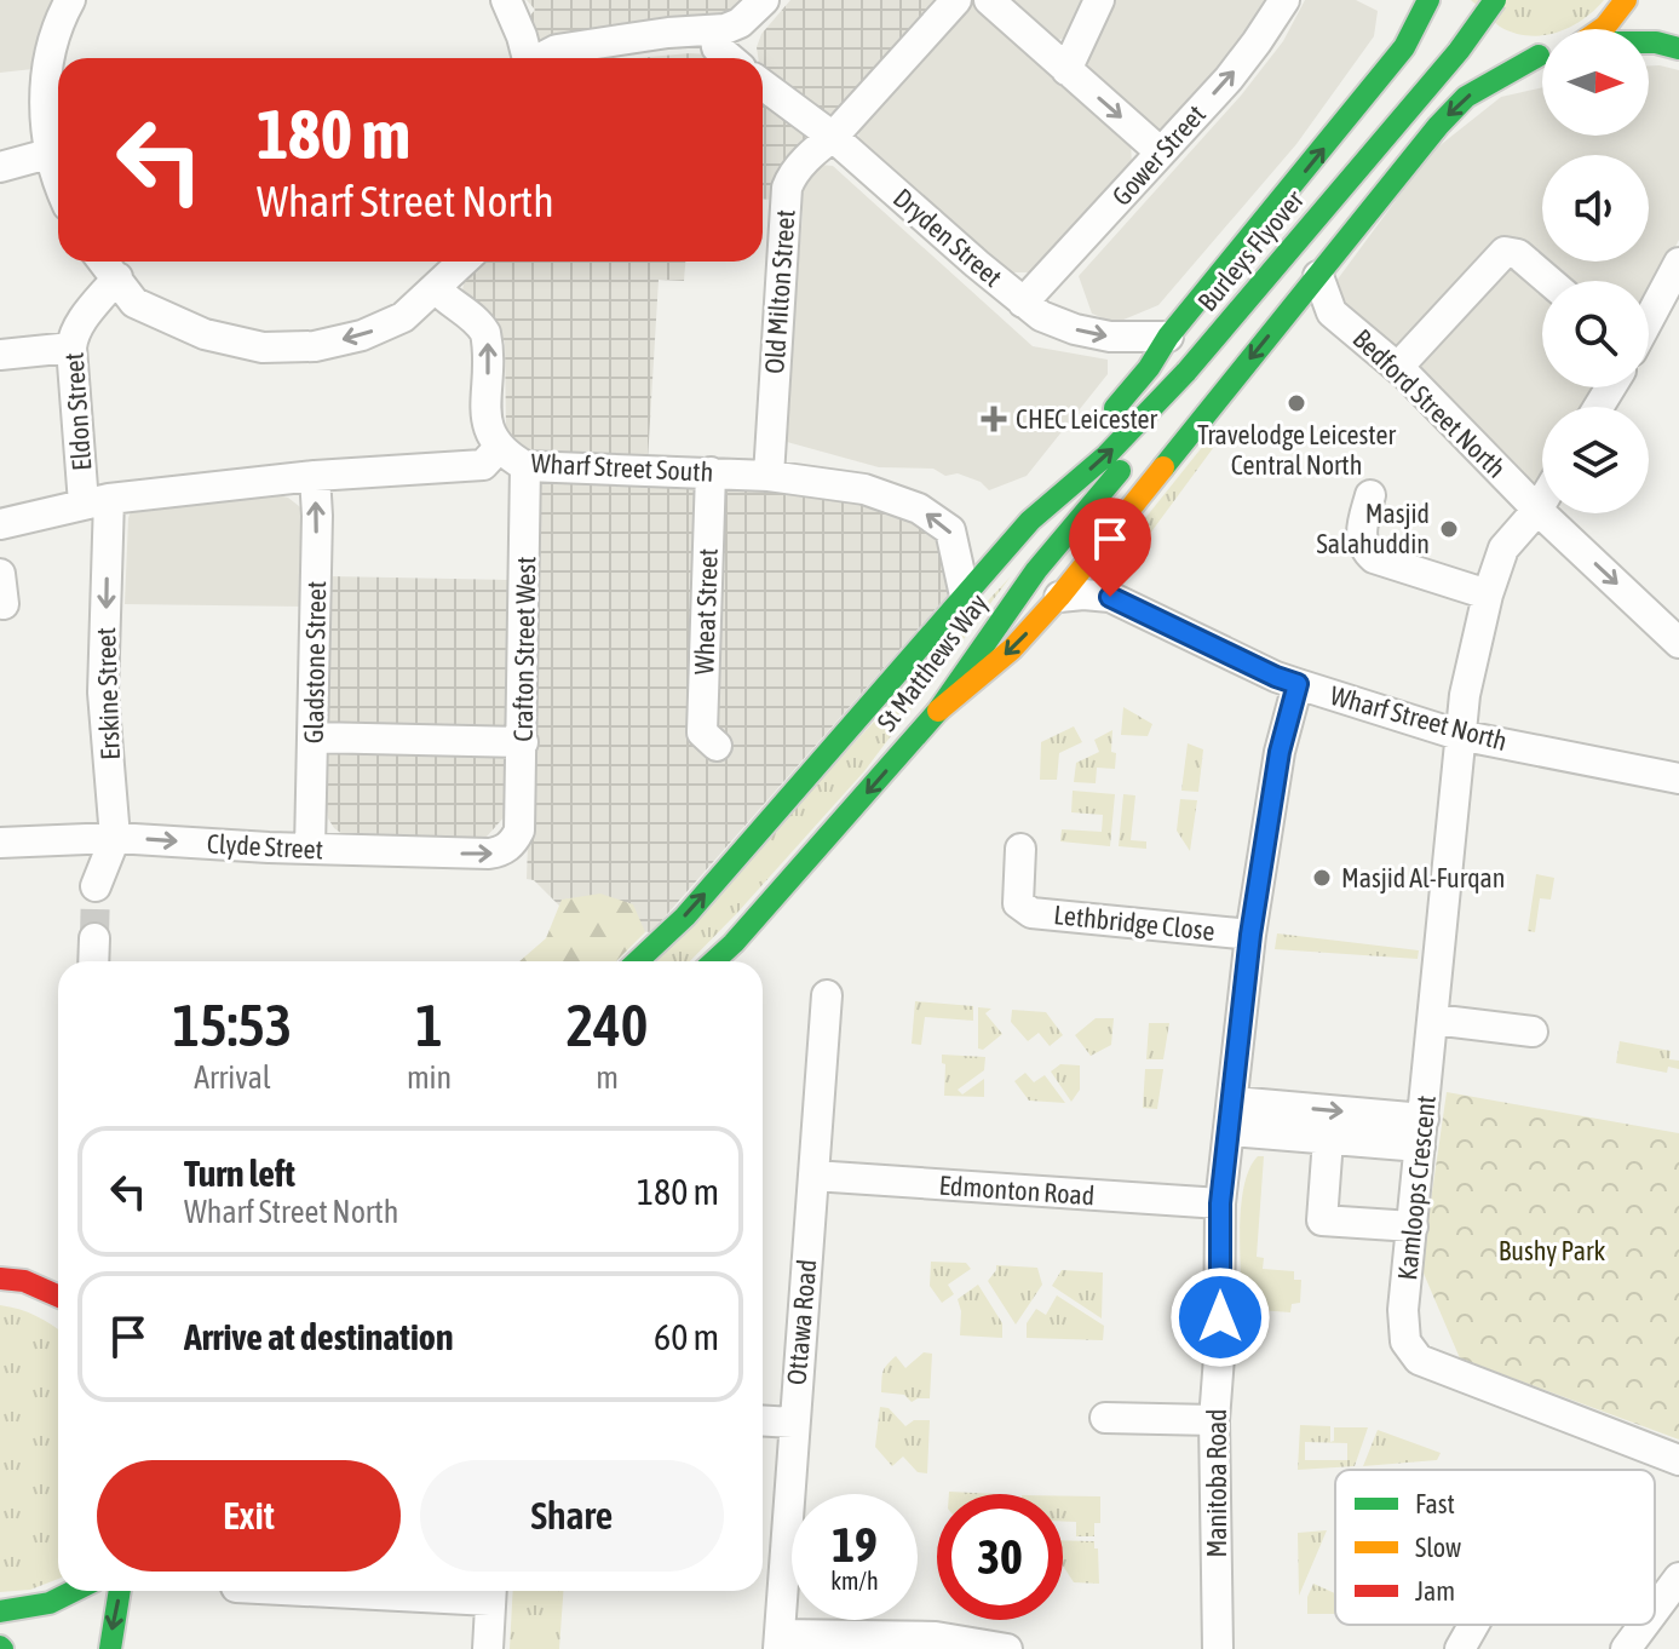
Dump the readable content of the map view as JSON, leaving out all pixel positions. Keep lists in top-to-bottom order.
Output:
{
  "streets": {
    "main road": ["Burleys Flyover", "St Matthews Way"],
    "street": [
      "Gower Street",
      "Dryden Street",
      "Old Milton Street",
      "Bedford Street North",
      "Eldon Street",
      "Wharf Street South",
      "Wheat Street",
      "Crafton Street West",
      "Gladstone Street",
      "Erskine Street",
      "Wharf Street North",
      "Clyde Street",
      "Lethbridge Close",
      "Kamloops Crescent",
      "Edmonton Road",
      "Ottawa Road",
      "Manitoba Road"
    ]
  },
  "crossings": [
    ["Gower Street", "Dryden Street"],
    ["Dryden Street", "Old Milton Street"],
    ["Burleys Flyover", "St Matthews Way"],
    ["Old Milton Street", "Wharf Street South"],
    ["Bedford Street North", "Kamloops Crescent"],
    ["Eldon Street", "Wharf Street South"],
    ["Eldon Street", "Erskine Street"],
    ["Wharf Street South", "Wheat Street"],
    ["Wharf Street South", "Crafton Street West"],
    ["Wharf Street South", "Gladstone Street"],
    ["Wharf Street South", "St Matthews Way"],
    ["Wharf Street South", "Erskine Street"],
    ["Crafton Street West", "Clyde Street"],
    ["Gladstone Street", "Clyde Street"],
    ["Erskine Street", "Clyde Street"],
    ["Wharf Street North", "Kamloops Crescent"],
    ["Wharf Street North", "Manitoba Road"],
    ["Lethbridge Close", "Manitoba Road"],
    ["Edmonton Road", "Ottawa Road"],
    ["Edmonton Road", "Manitoba Road"]
  ],
  "one_way": [
    "Bedford Street North",
    "Gladstone Street",
    "Erskine Street",
    "Clyde Street"
  ],
  "parks": ["Bushy Park"],
  "places": {
    "other": ["Travelodge Leicester Central North", "Masjid Salahuddin", "Masjid Al-Furqan"],
    "health": ["CHEC Leicester"]
  },
  "legend": ["Fast", "Slow", "Jam"],
  "north": "right",
  "page": {
    "turn": ["180 m", "Wharf Street North"],
    "eta": [
      "15:53",
      "Arrival",
      "1",
      "min",
      "240",
      "m"
    ],
    "list": [
      {
        "name": "Turn left",
        "note": "Wharf Street North",
        "value": "180 m"
      },
      {
        "name": "Arrive at destination",
        "value": "60 m"
      }
    ],
    "buttons": ["Exit", "Share"],
    "speed": "19 km/h",
    "limit": "30"
  }
}
